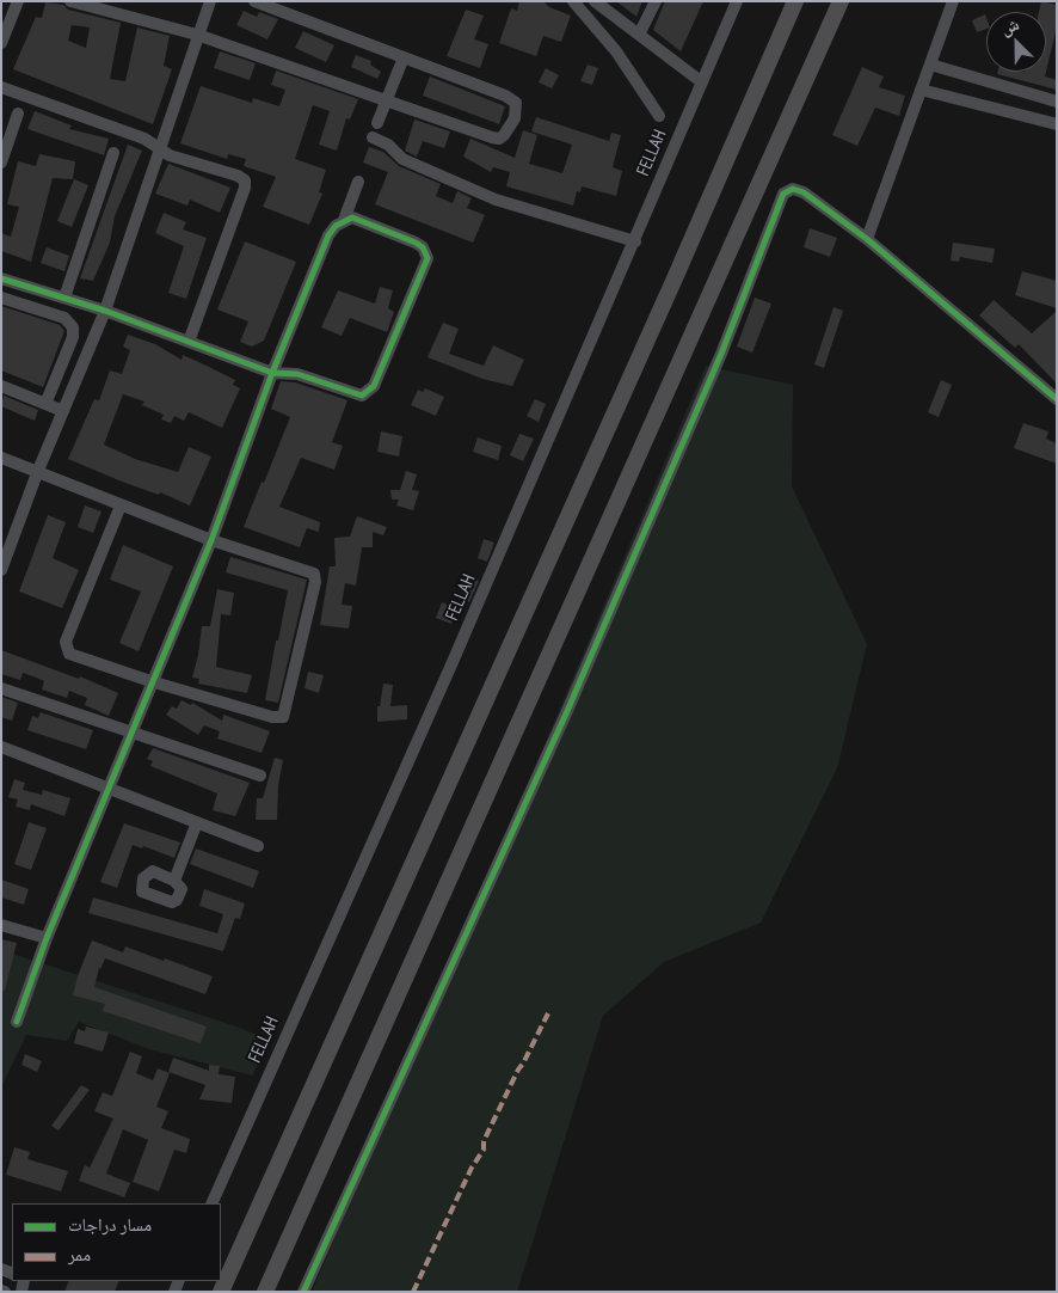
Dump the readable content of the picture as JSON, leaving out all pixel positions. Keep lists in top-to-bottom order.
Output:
{
  "streets": {
    "street": ["FELLAH"]
  },
  "legend": ["مسار دراجات", "ممر"],
  "north": "top left"
}
